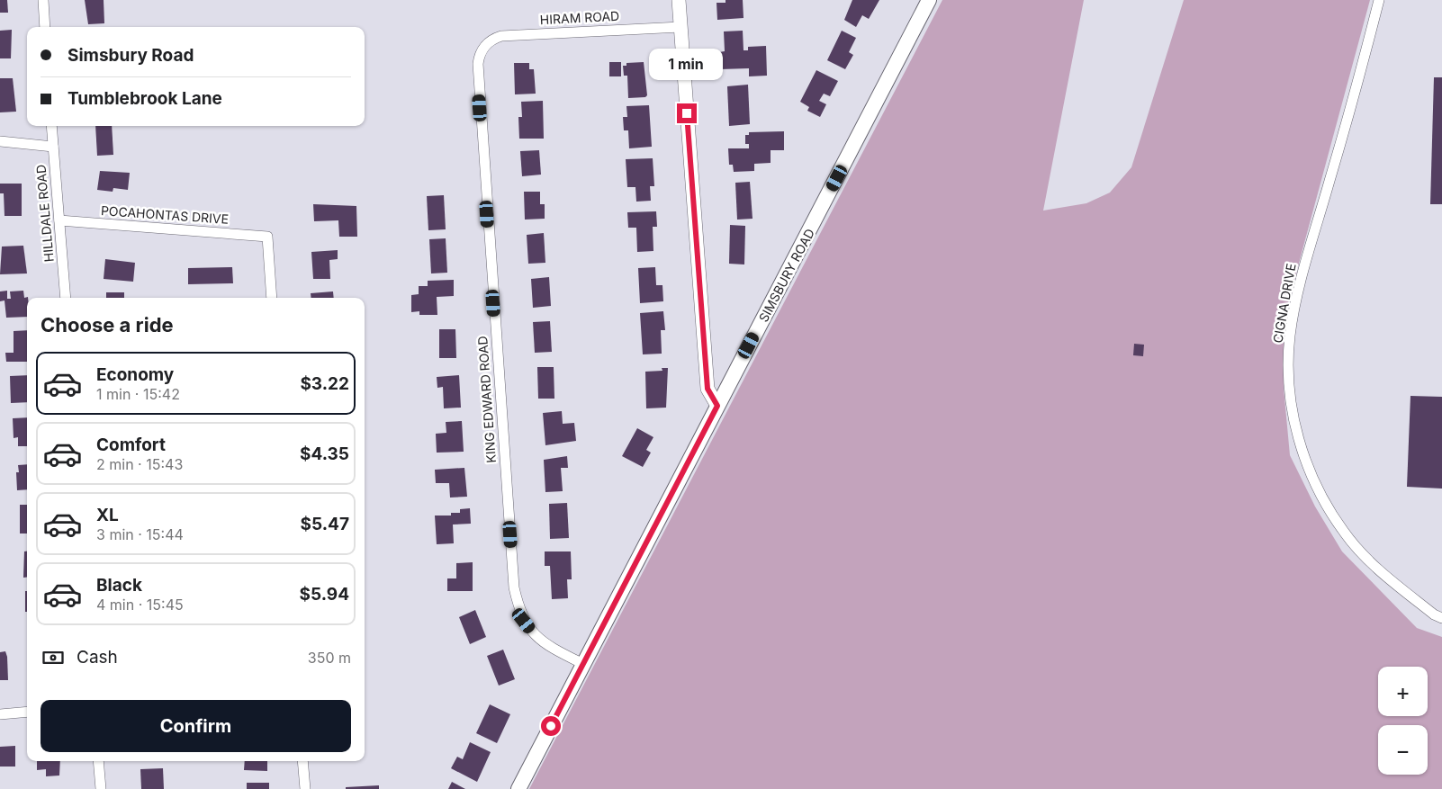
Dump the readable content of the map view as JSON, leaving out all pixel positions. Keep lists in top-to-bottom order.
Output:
{
  "streets": {
    "main road": ["SIMSBURY ROAD"],
    "street": [
      "HIRAM ROAD",
      "HILLDALE ROAD",
      "POCAHONTAS DRIVE",
      "CIGNA DRIVE",
      "KING EDWARD ROAD"
    ]
  },
  "crossings": [
    ["HIRAM ROAD", "KING EDWARD ROAD"],
    ["HILLDALE ROAD", "POCAHONTAS DRIVE"],
    ["SIMSBURY ROAD", "KING EDWARD ROAD"]
  ],
  "page": {
    "banner": ["Simsbury Road", "Tumblebrook Lane"],
    "bubble": "1 min",
    "heading": "Choose a ride",
    "list": [
      {
        "name": "Economy",
        "note": "1 min · 15:42",
        "value": "$3.22"
      },
      {
        "name": "Comfort",
        "note": "2 min · 15:43",
        "value": "$4.35"
      },
      {
        "name": "XL",
        "note": "3 min · 15:44",
        "value": "$5.47"
      },
      {
        "name": "Black",
        "note": "4 min · 15:45",
        "value": "$5.94"
      }
    ],
    "pay": ["Cash", "350 m"],
    "map_buttons": ["+", "−"],
    "buttons": "Confirm"
  }
}
